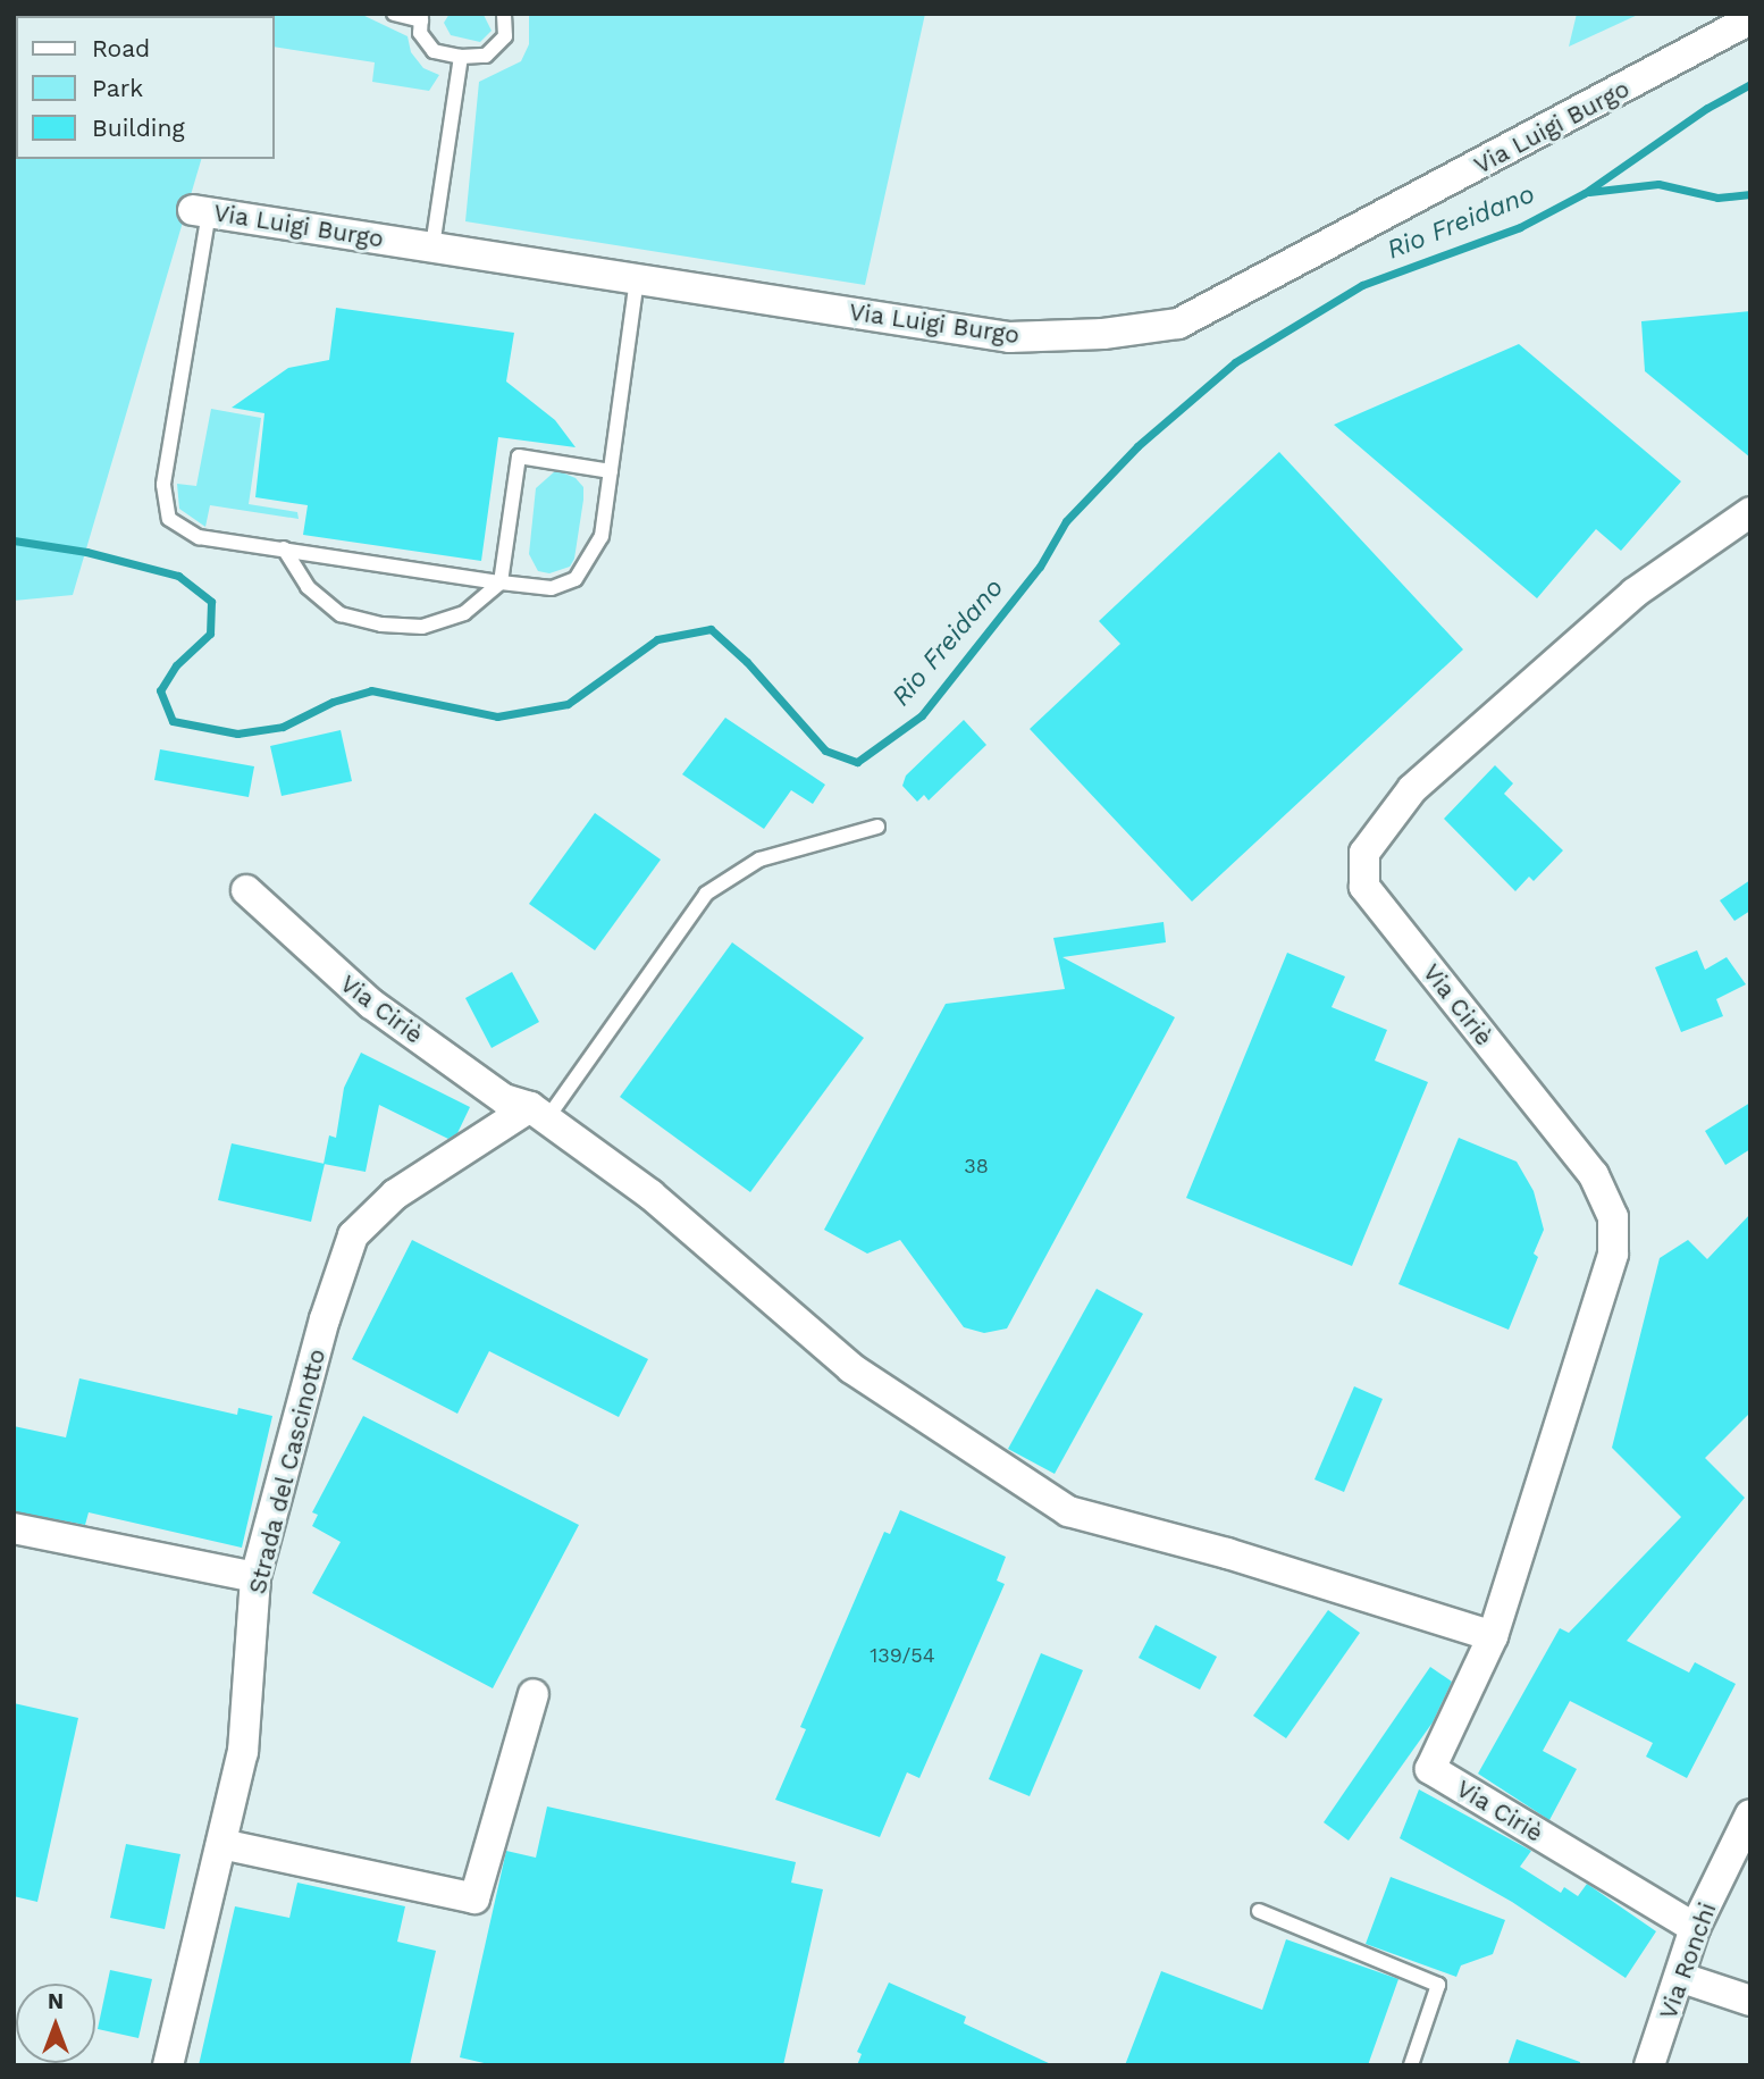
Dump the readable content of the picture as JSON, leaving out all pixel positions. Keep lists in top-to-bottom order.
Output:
{
  "streets": {
    "street": [
      "Via Luigi Burgo",
      "Via Ciriè",
      "Strada del Cascinotto",
      "Via Ronchi"
    ]
  },
  "crossings": [
    ["Via Ciriè", "Strada del Cascinotto"],
    ["Via Ciriè", "Via Ronchi"]
  ],
  "water": ["Rio Freidano"],
  "house_numbers": ["38", "139/54"],
  "legend": ["Road", "Park", "Building"],
  "north": "top"
}
